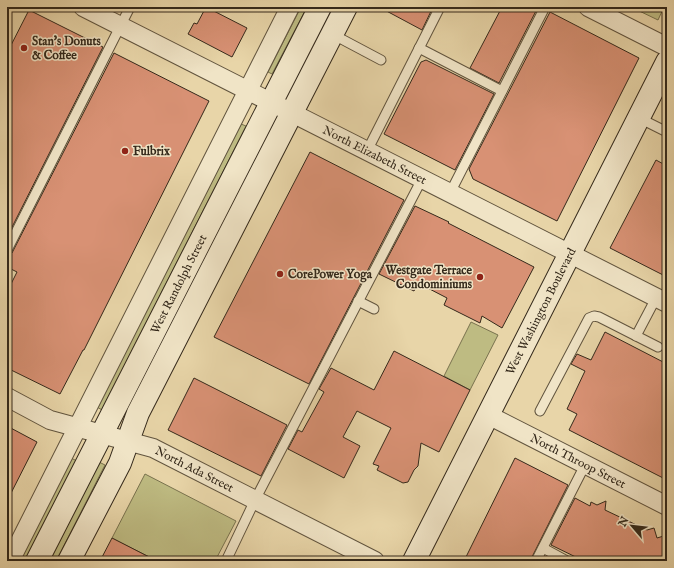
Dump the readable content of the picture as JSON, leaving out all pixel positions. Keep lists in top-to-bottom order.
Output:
{
  "streets": {
    "street": [
      "North Elizabeth Street",
      "West Randolph Street",
      "West Washington Boulevard",
      "North Throop Street",
      "North Ada Street"
    ]
  },
  "crossings": [
    ["North Elizabeth Street", "West Randolph Street"],
    ["North Elizabeth Street", "West Washington Boulevard"],
    ["West Randolph Street", "North Ada Street"],
    ["West Washington Boulevard", "North Throop Street"]
  ],
  "places": [
    "Stan's Donuts & Coffee",
    "Fulbrix",
    "CorePower Yoga",
    "Westgate Terrace Condominiums"
  ],
  "north": "top left"
}
